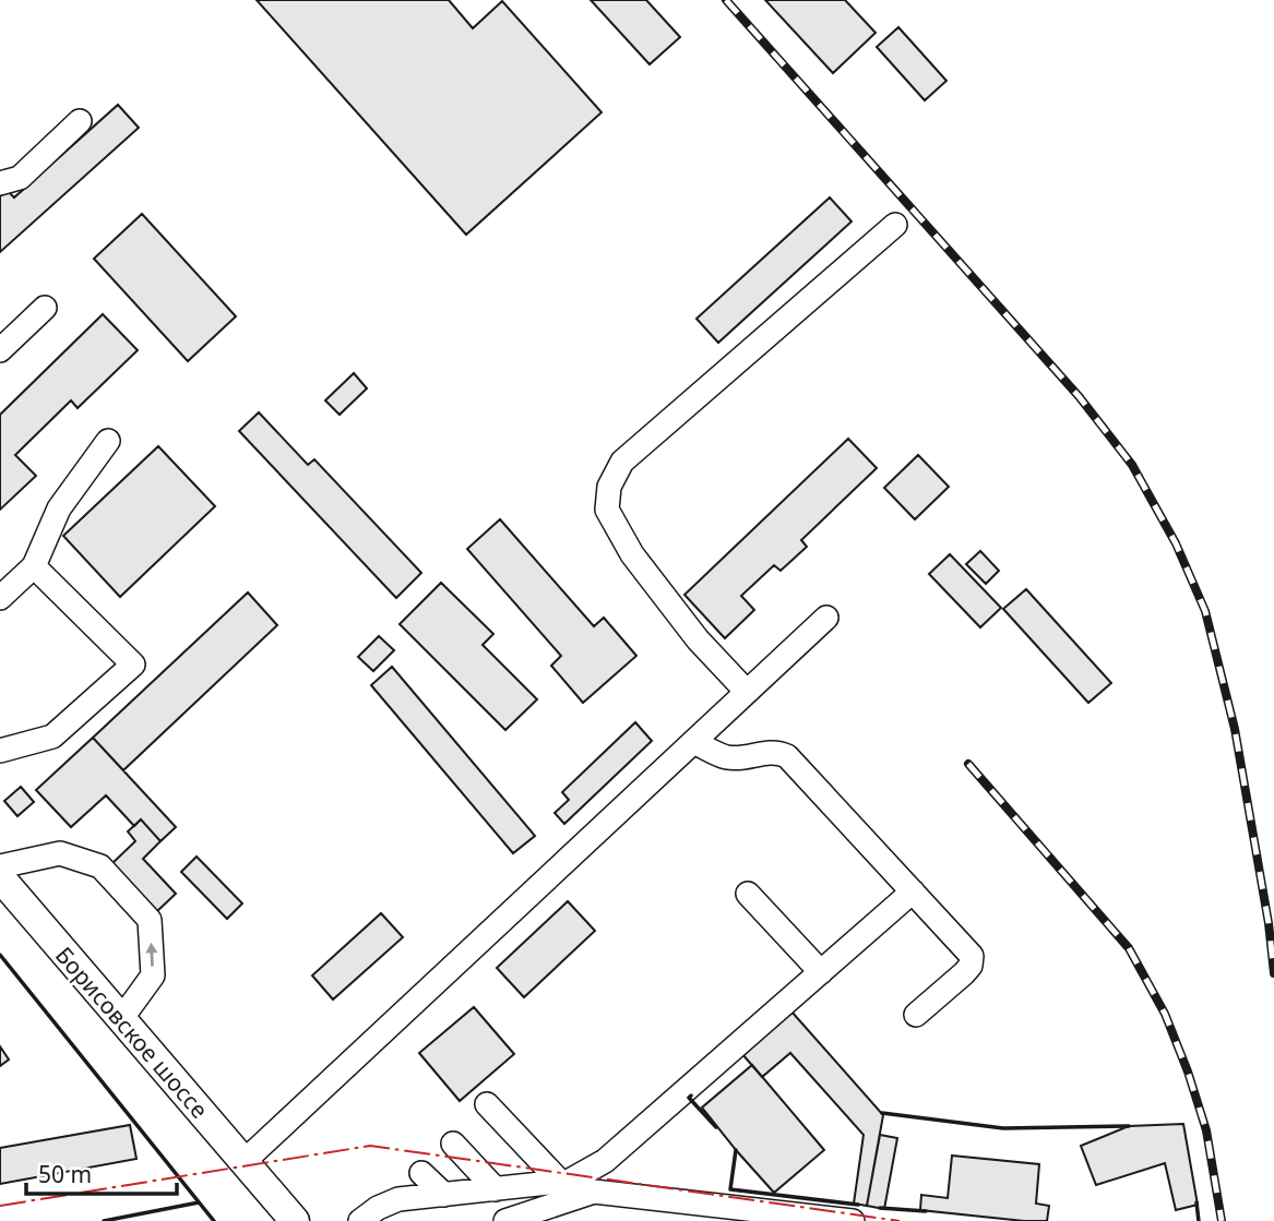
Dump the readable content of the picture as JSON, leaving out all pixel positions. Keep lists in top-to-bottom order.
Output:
{
  "streets": {
    "main road": ["Борисовское шоссе"]
  },
  "scale_bar": "50 m"
}
